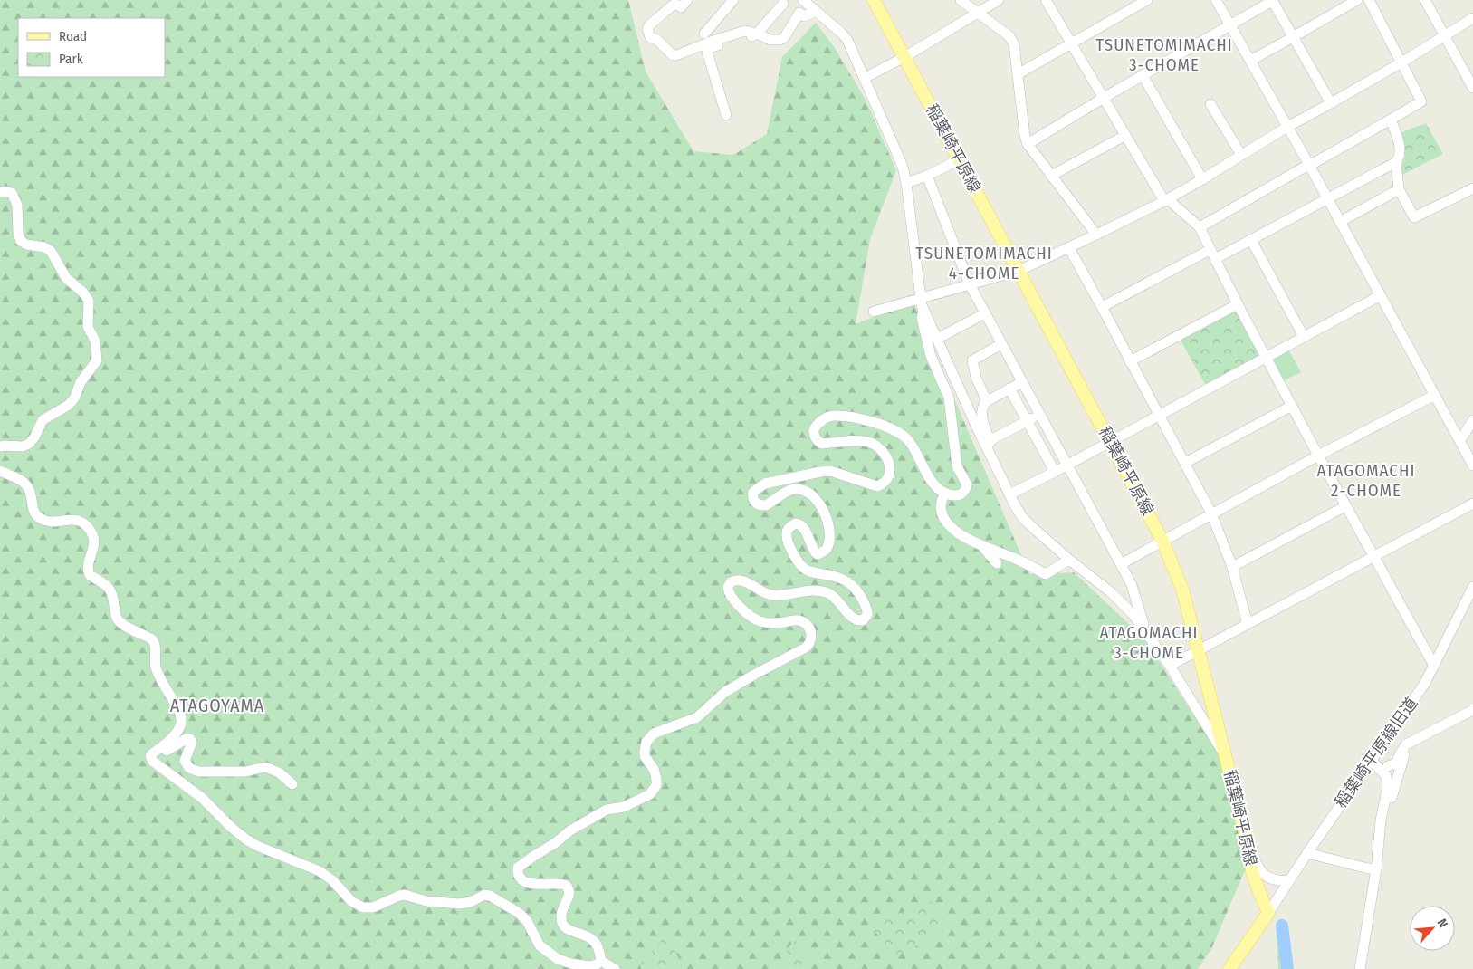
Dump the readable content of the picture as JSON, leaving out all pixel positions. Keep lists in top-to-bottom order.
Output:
{
  "streets": {
    "main road": ["稲葉崎平原線"],
    "street": ["稲葉崎平原線旧道"]
  },
  "crossings": [
    ["稲葉崎平原線", "稲葉崎平原線旧道"]
  ],
  "districts": [
    "TSUNETOMIMACHI 3-CHOME",
    "TSUNETOMIMACHI 4-CHOME",
    "ATAGOMACHI 2-CHOME",
    "ATAGOMACHI 3-CHOME",
    "ATAGOYAMA"
  ],
  "legend": ["Road", "Park"],
  "north": "top right"
}
